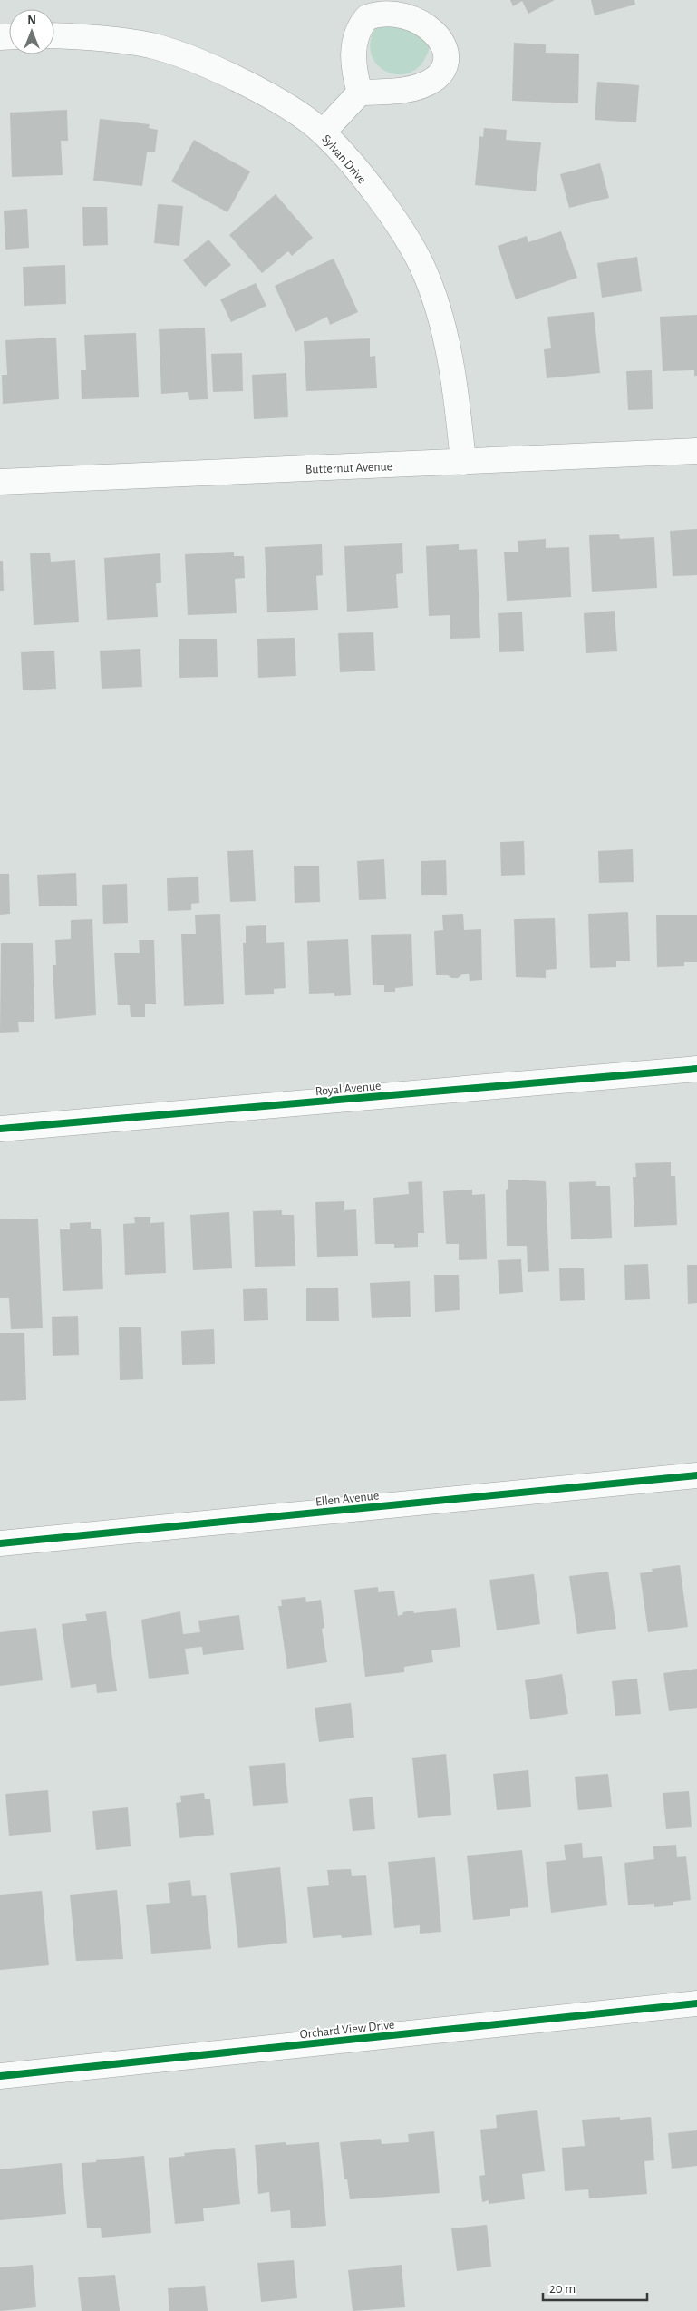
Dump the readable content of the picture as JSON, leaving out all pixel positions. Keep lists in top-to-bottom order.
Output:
{
  "streets": {
    "street": [
      "Sylvan Drive",
      "Butternut Avenue",
      "Royal Avenue",
      "Ellen Avenue",
      "Orchard View Drive"
    ]
  },
  "crossings": [
    ["Sylvan Drive", "Butternut Avenue"]
  ],
  "scale_bar": "20 m",
  "north": "top"
}
